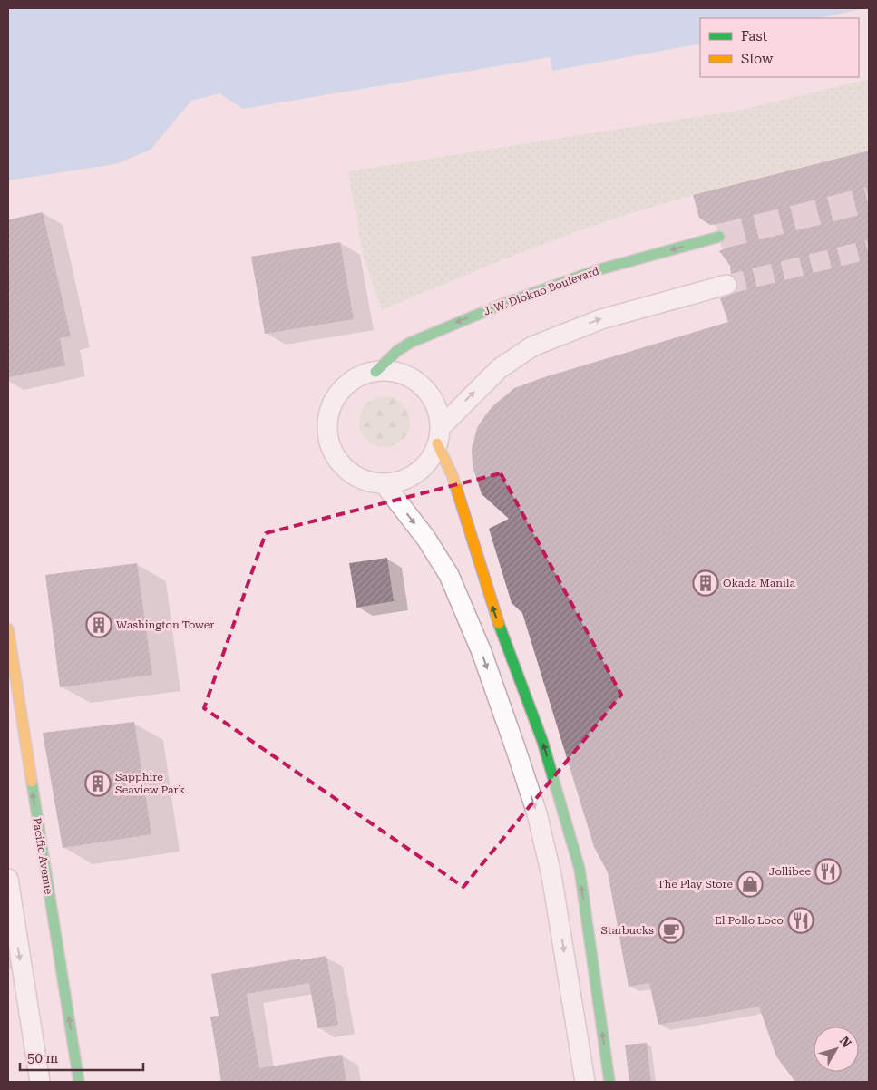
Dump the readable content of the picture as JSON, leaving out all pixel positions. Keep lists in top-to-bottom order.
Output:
{
  "streets": {
    "street": ["J. W. Diokno Boulevard", "Pacific Avenue"]
  },
  "places": {
    "building": ["Okada Manila", "Washington Tower", "Sapphire Seaview Park"],
    "restaurant": ["Jollibee", "El Pollo Loco"],
    "shop": ["The Play Store"],
    "cafe": ["Starbucks"]
  },
  "legend": ["Fast", "Slow"],
  "scale_bar": "50 m",
  "north": "top right"
}
